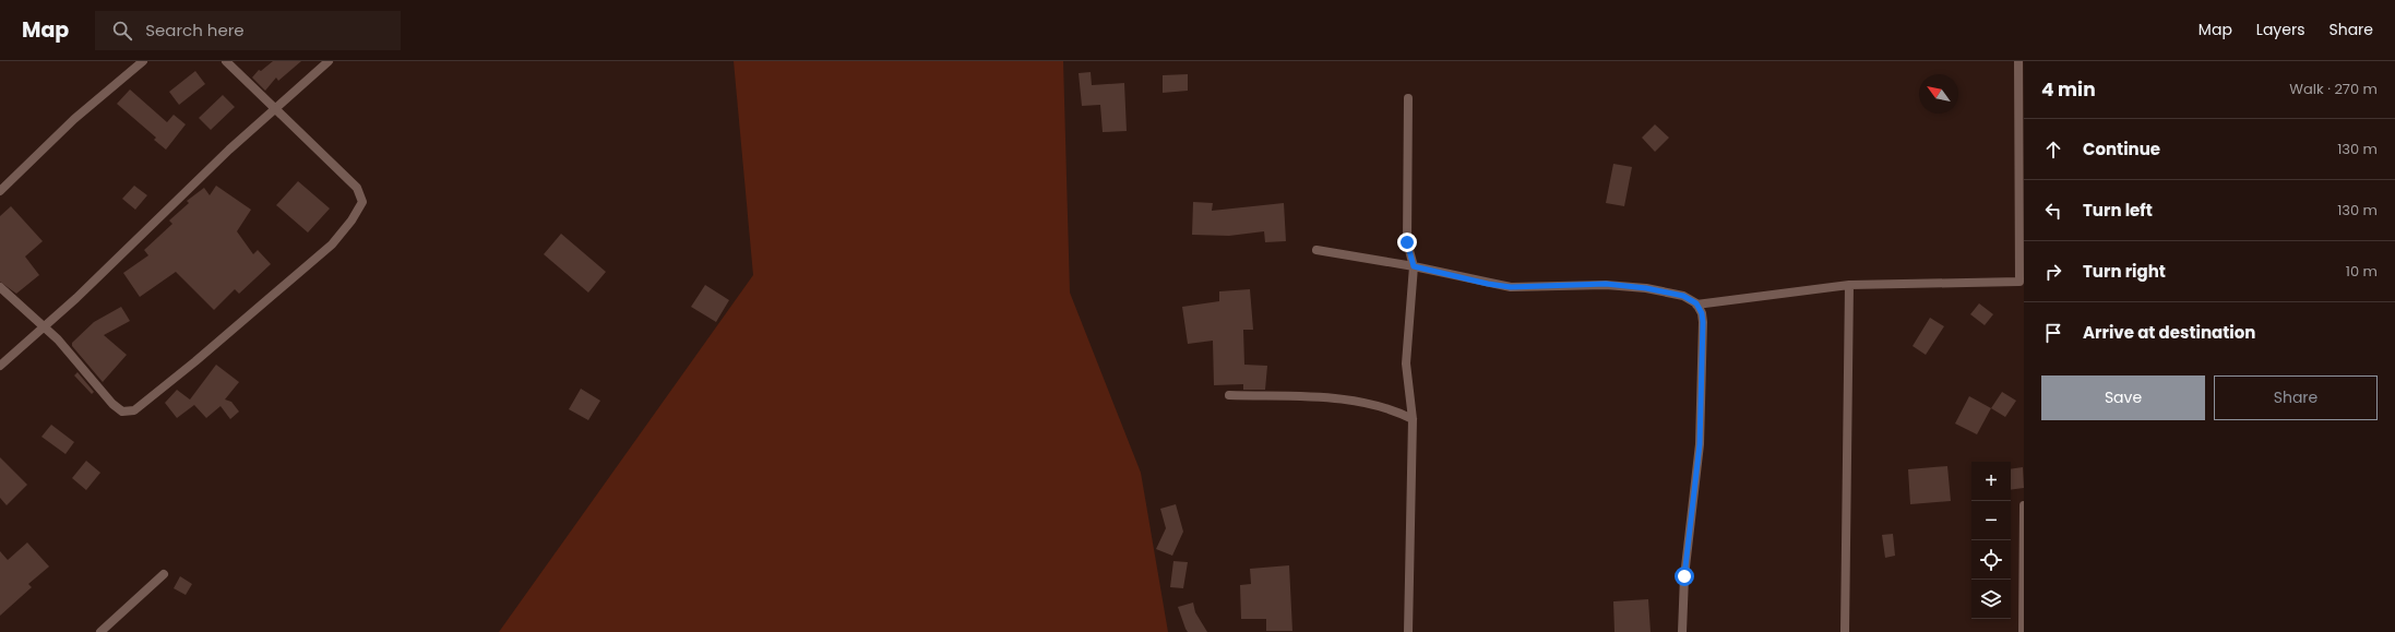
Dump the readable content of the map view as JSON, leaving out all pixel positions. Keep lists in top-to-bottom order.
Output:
{
  "north": "top left",
  "page": {
    "header": "Map",
    "search": "Search here",
    "nav": ["Map", "Layers", "Share"],
    "heading": ["4 min", "Walk · 270 m"],
    "list": [
      ["Continue", "130 m"],
      ["Turn left", "130 m"],
      ["Turn right", "10 m"],
      "Arrive at destination"
    ],
    "buttons": ["Save", "Share"],
    "map_buttons": ["+", "−"]
  }
}
